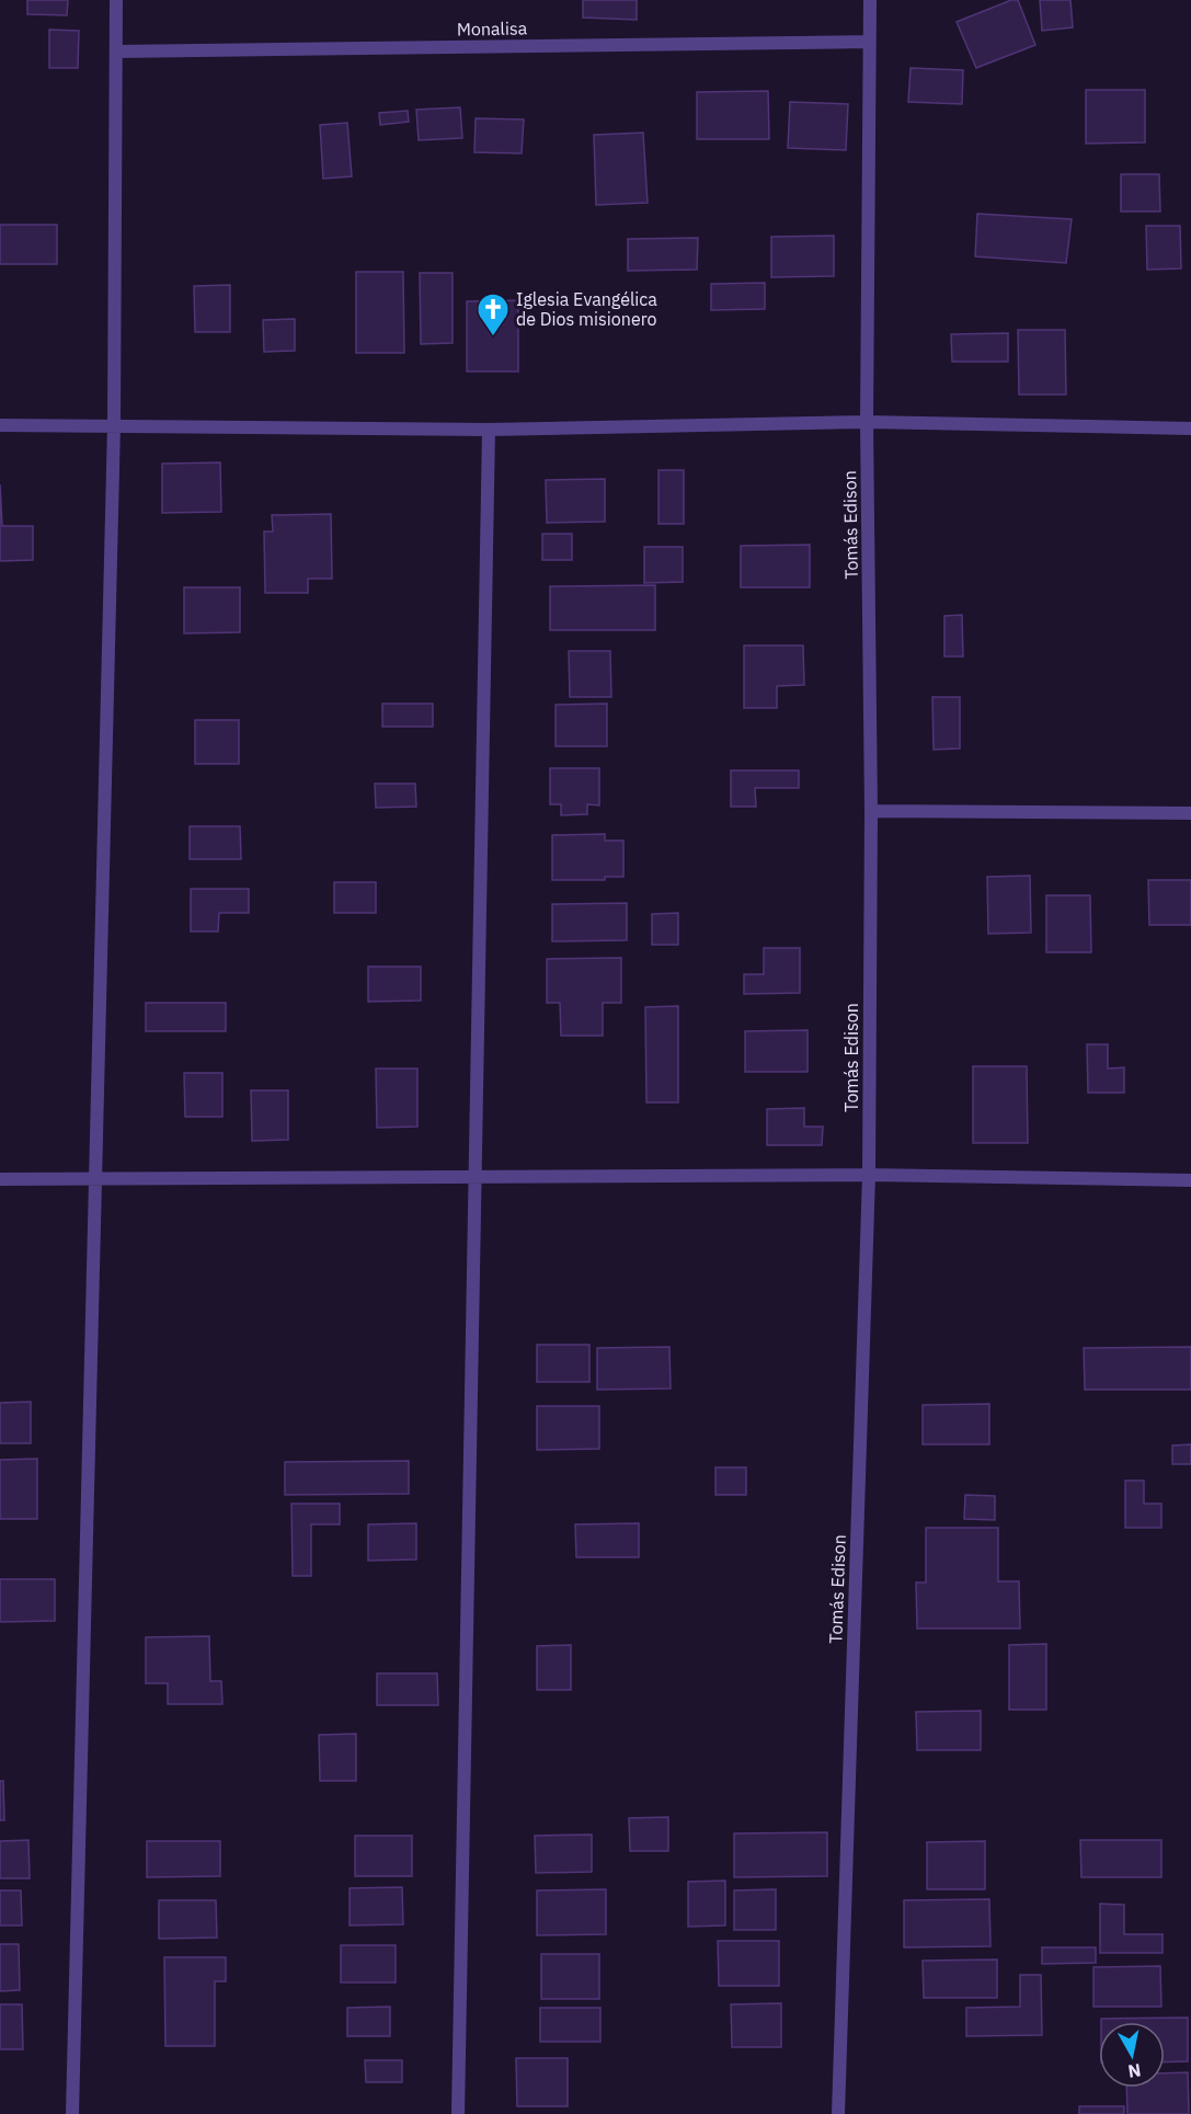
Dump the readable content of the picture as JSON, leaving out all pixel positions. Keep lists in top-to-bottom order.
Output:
{
  "streets": {
    "street": ["Monalisa", "Tomás Edison"]
  },
  "crossings": [
    ["Monalisa", "Tomás Edison"]
  ],
  "places": {
    "church": ["Iglesia Evangélica de Dios misionero"]
  },
  "north": "bottom"
}
